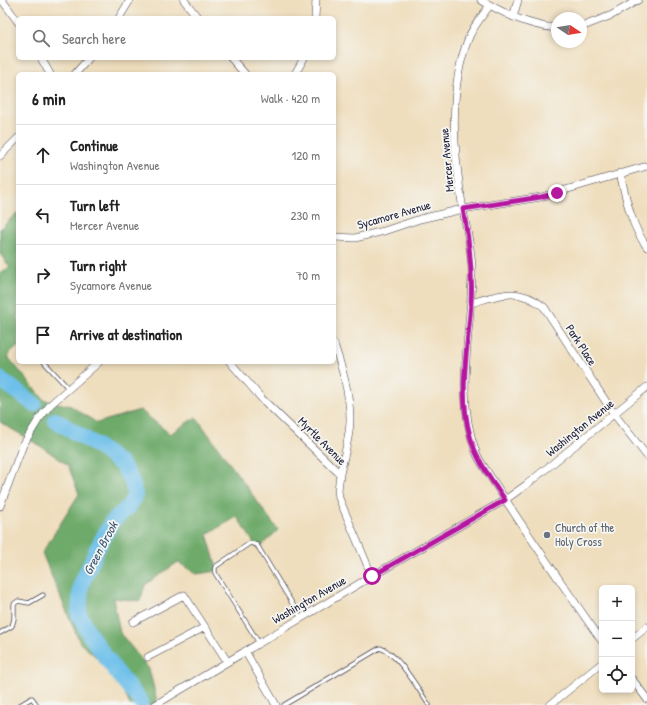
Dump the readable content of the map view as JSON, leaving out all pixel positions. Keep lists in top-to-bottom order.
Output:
{
  "streets": {
    "street": [
      "Mercer Avenue",
      "Sycamore Avenue",
      "Park Place",
      "Washington Avenue",
      "Myrtle Avenue"
    ]
  },
  "crossings": [
    ["Mercer Avenue", "Sycamore Avenue"],
    ["Mercer Avenue", "Park Place"],
    ["Mercer Avenue", "Washington Avenue"],
    ["Park Place", "Washington Avenue"],
    ["Washington Avenue", "Myrtle Avenue"]
  ],
  "water": ["Green Brook"],
  "places": ["Church of the Holy Cross"],
  "north": "right",
  "page": {
    "search": "Search here",
    "heading": ["6 min", "Walk · 420 m"],
    "list": [
      ["Continue", "Washington Avenue", "120 m"],
      ["Turn left", "Mercer Avenue", "230 m"],
      ["Turn right", "Sycamore Avenue", "70 m"],
      "Arrive at destination"
    ],
    "map_buttons": ["+", "−"]
  }
}
